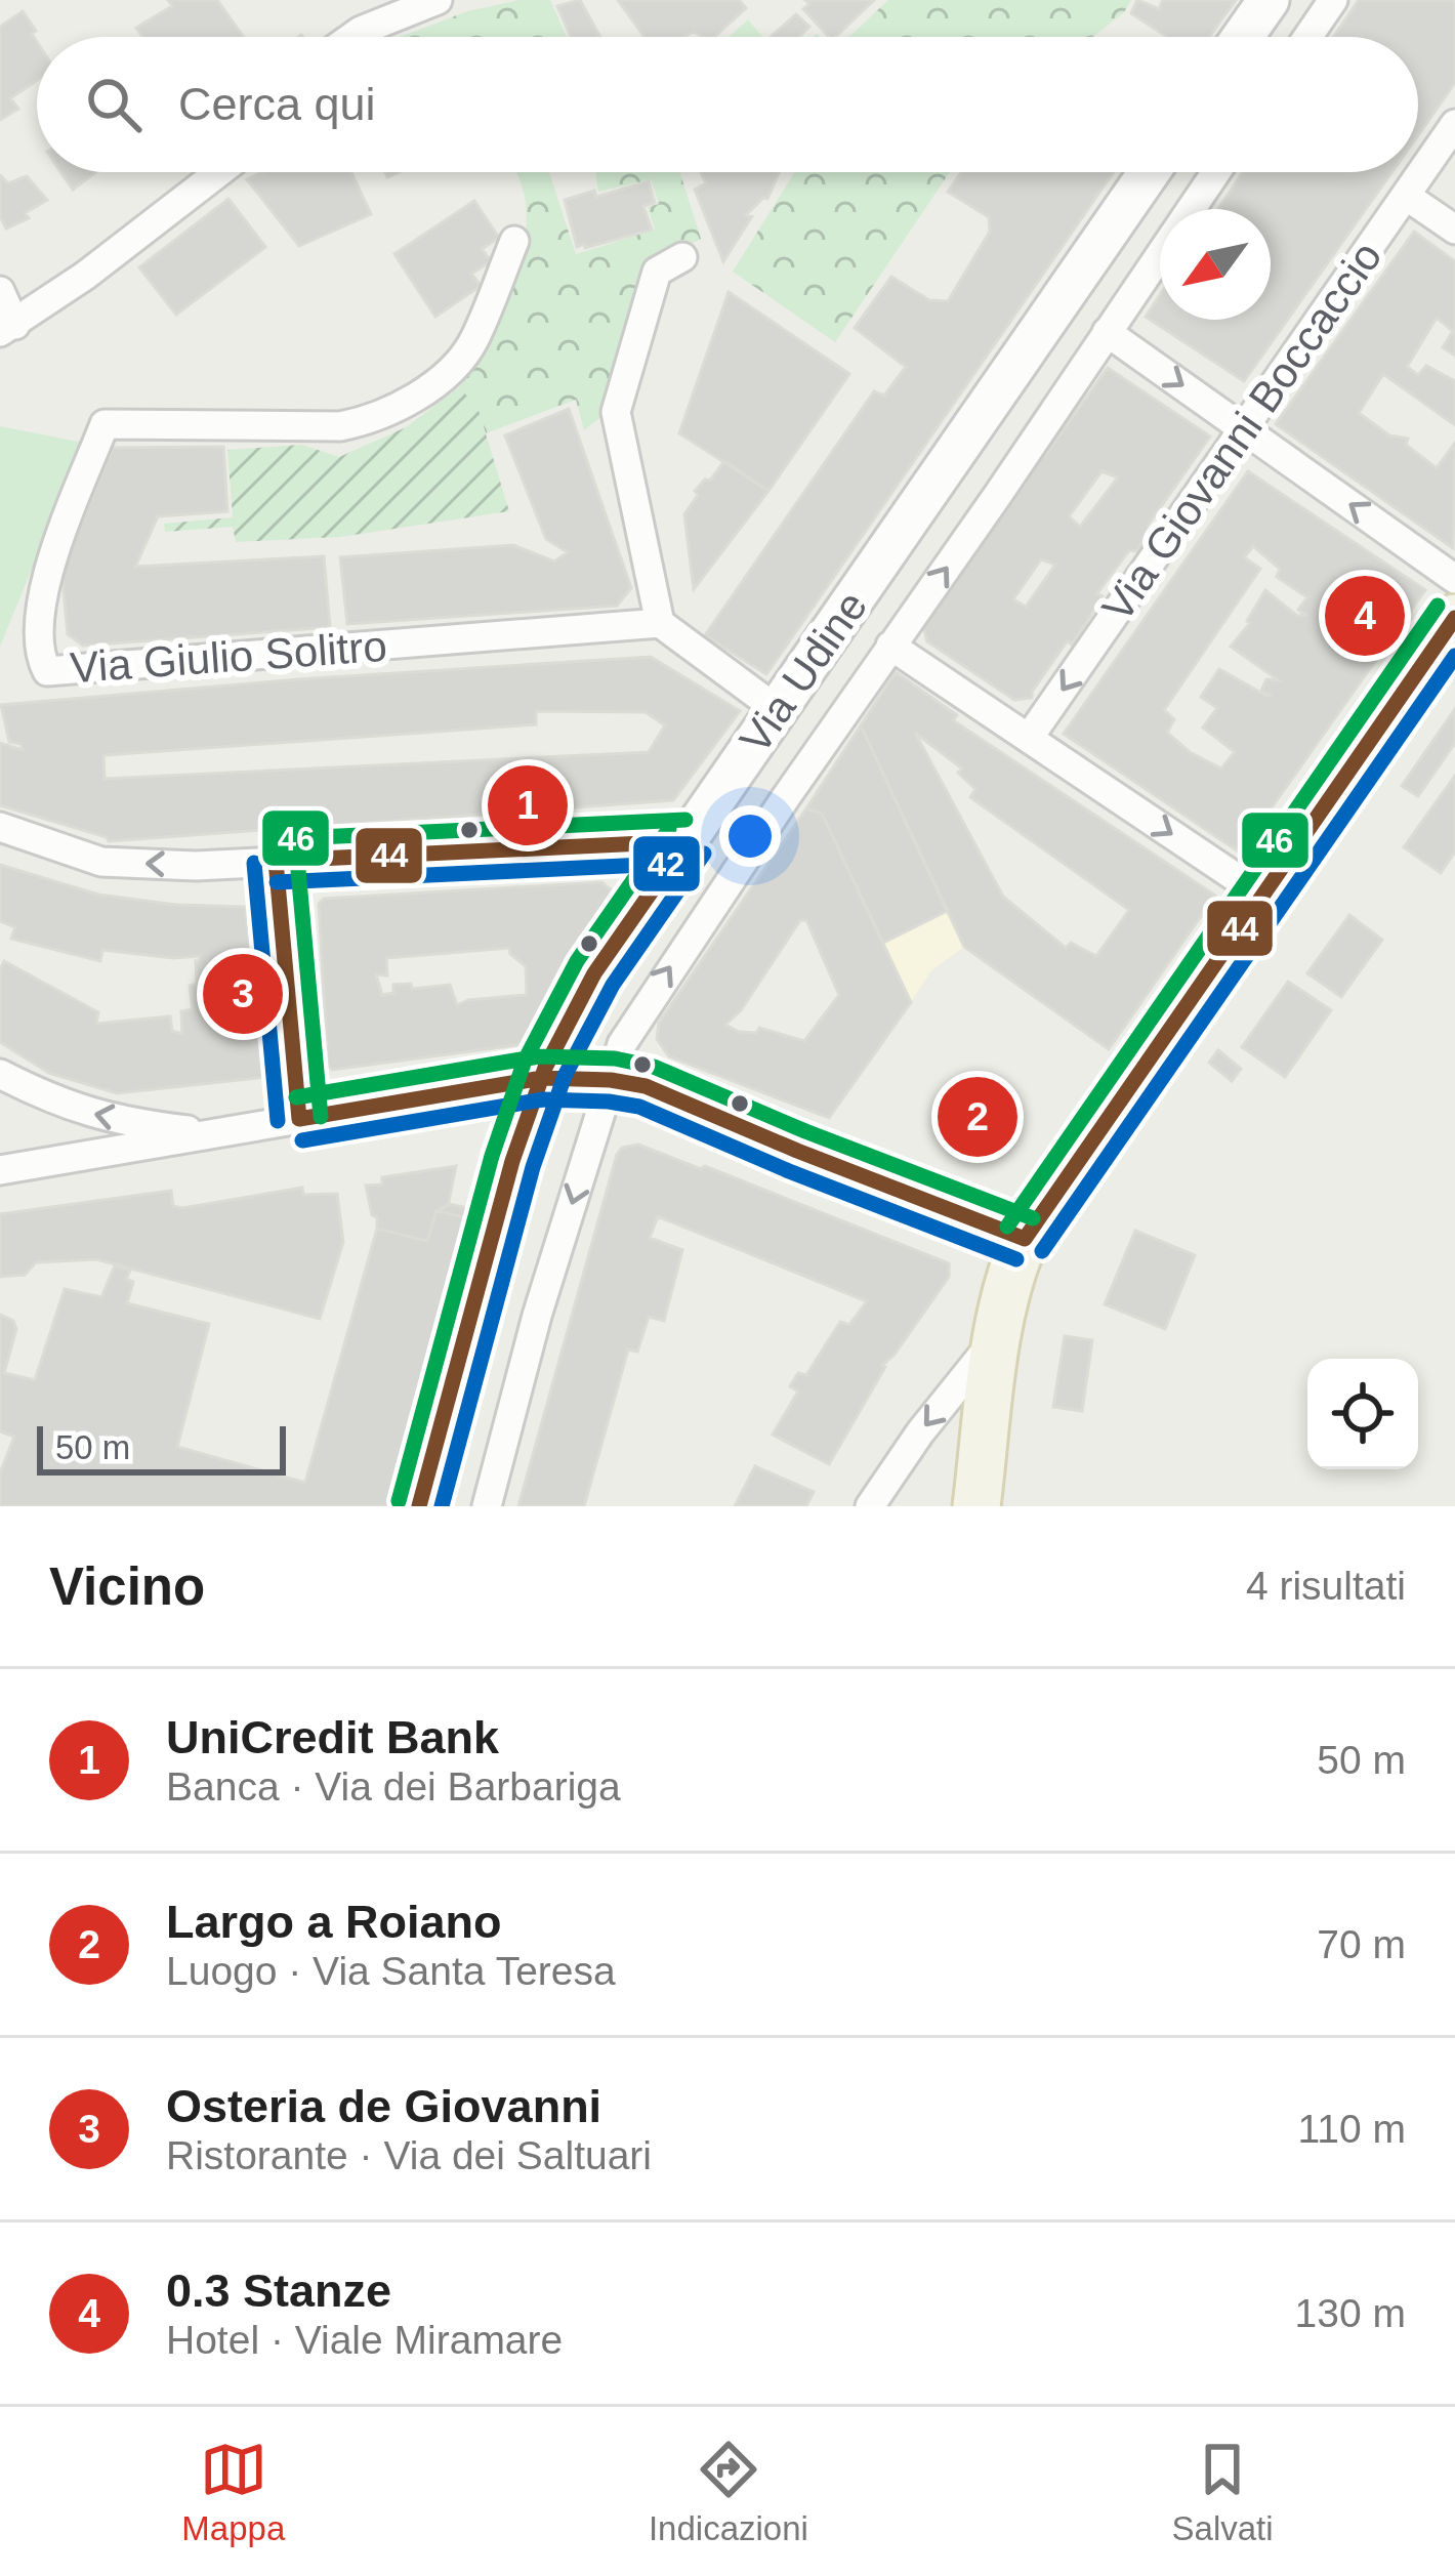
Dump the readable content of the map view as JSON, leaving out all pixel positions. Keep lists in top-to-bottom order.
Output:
{
  "streets": {
    "main road": ["Via Udine"],
    "street": ["Via Giovanni Boccaccio", "Via Giulio Solitro"]
  },
  "lines": ["transit line 46", "transit line 44", "transit line 42"],
  "scale_bar": "50 m",
  "north": "bottom left",
  "page": {
    "search": "Cerca qui",
    "pins": [
      "4",
      "1",
      "3",
      "2"
    ],
    "scale": "50 m",
    "heading": ["Vicino", "4 risultati"],
    "list": [
      {
        "mark": "1",
        "name": "UniCredit Bank",
        "note": "Banca · Via dei Barbariga",
        "value": "50 m"
      },
      {
        "mark": "2",
        "name": "Largo a Roiano",
        "note": "Luogo · Via Santa Teresa",
        "value": "70 m"
      },
      {
        "mark": "3",
        "name": "Osteria de Giovanni",
        "note": "Ristorante · Via dei Saltuari",
        "value": "110 m"
      },
      {
        "mark": "4",
        "name": "0.3 Stanze",
        "note": "Hotel · Viale Miramare",
        "value": "130 m"
      }
    ],
    "nav": ["Mappa", "Indicazioni", "Salvati"]
  }
}
